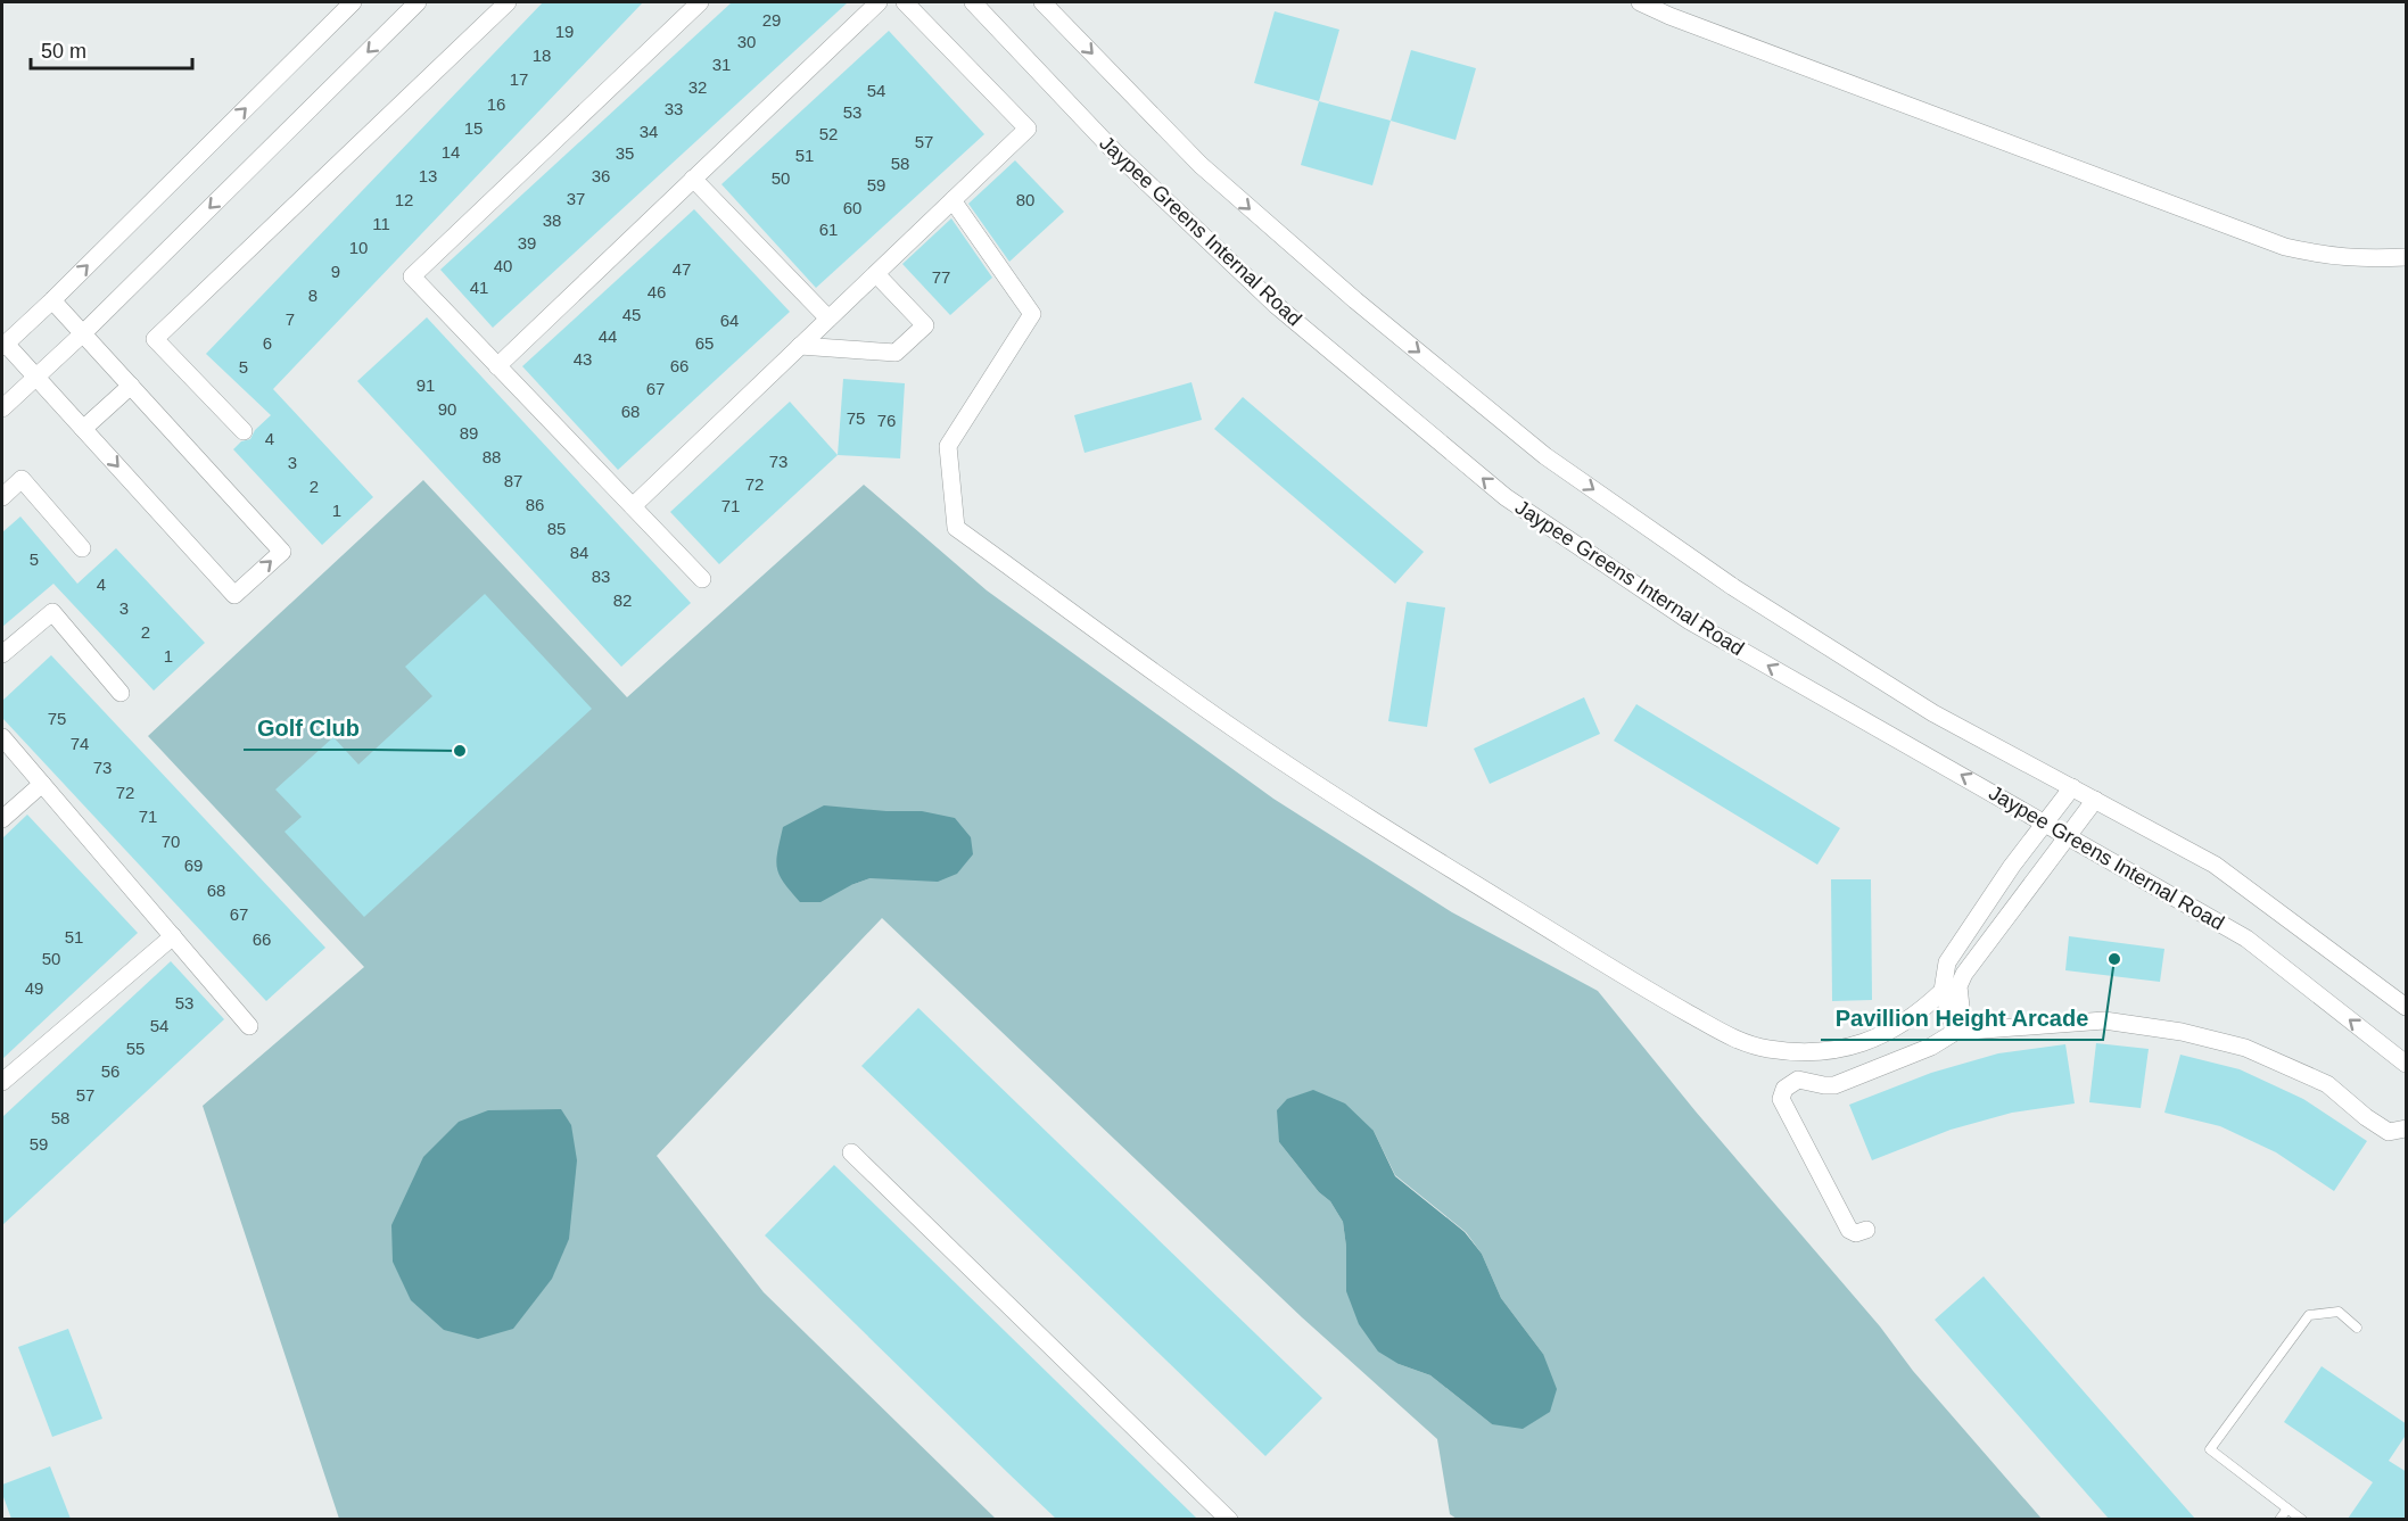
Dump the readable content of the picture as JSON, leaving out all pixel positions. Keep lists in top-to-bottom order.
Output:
{
  "streets": {
    "street": ["Jaypee Greens Internal Road"]
  },
  "places": ["Golf Club", "Pavillion Height Arcade"],
  "house_numbers": [
    "29",
    "19",
    "30",
    "18",
    "31",
    "17",
    "32",
    "54",
    "16",
    "33",
    "53",
    "15",
    "34",
    "52",
    "57",
    "14",
    "35",
    "51",
    "58",
    "13",
    "36",
    "50",
    "59",
    "37",
    "12",
    "80",
    "60",
    "38",
    "11",
    "61",
    "39",
    "10",
    "40",
    "47",
    "9",
    "77",
    "41",
    "46",
    "8",
    "45",
    "7",
    "64",
    "44",
    "6",
    "65",
    "43",
    "66",
    "5",
    "91",
    "67",
    "90",
    "68",
    "75",
    "76",
    "89",
    "4",
    "88",
    "73",
    "3",
    "87",
    "72",
    "2",
    "86",
    "71",
    "1",
    "85",
    "84",
    "5",
    "83",
    "4",
    "82",
    "3",
    "2",
    "1",
    "75",
    "74",
    "73",
    "72",
    "71",
    "70",
    "69",
    "68",
    "67",
    "51",
    "66",
    "50",
    "49",
    "53",
    "54",
    "55",
    "56",
    "57",
    "58",
    "59"
  ],
  "scale_bar": "50 m"
}
